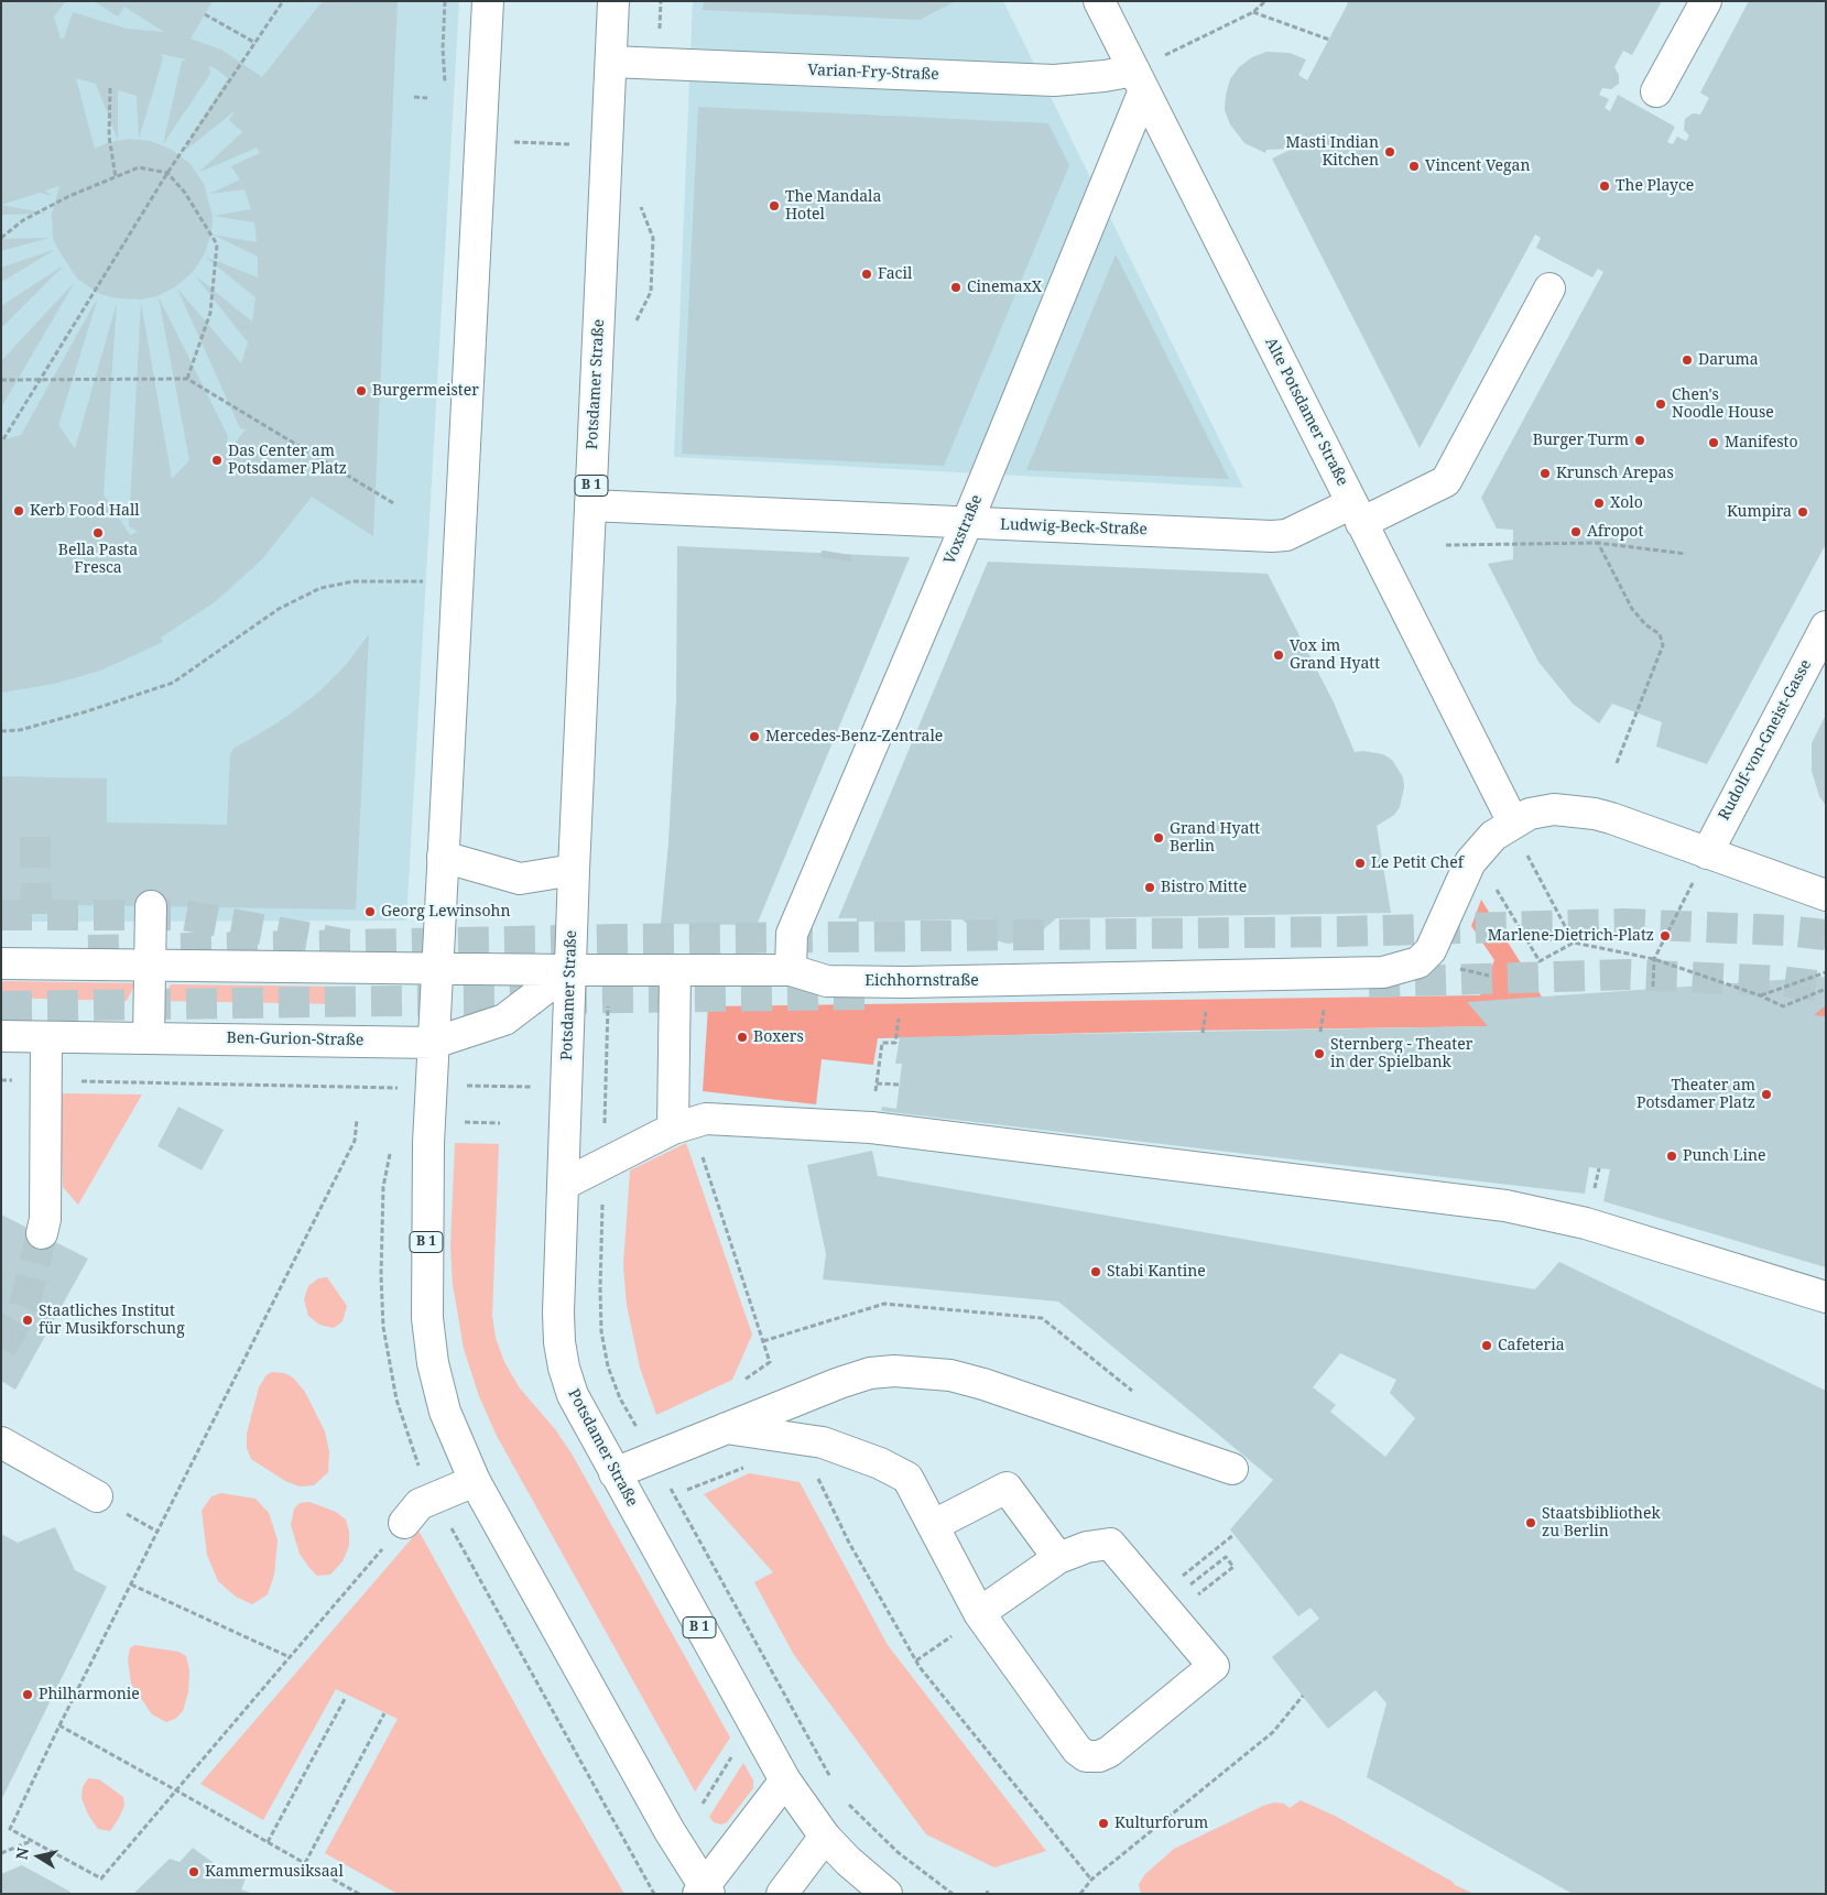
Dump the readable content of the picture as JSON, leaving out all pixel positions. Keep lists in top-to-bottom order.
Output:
{
  "streets": {
    "street": [
      "Varian-Fry-Straße",
      "Potsdamer Straße",
      "Alte Potsdamer Straße",
      "B 1",
      "Ludwig-Beck-Straße",
      "Voxstraße",
      "Rudolf-von-Gneist-Gasse",
      "Eichhornstraße",
      "Ben-Gurion-Straße"
    ]
  },
  "crossings": [
    ["Varian-Fry-Straße", "Potsdamer Straße"],
    ["Varian-Fry-Straße", "Alte Potsdamer Straße"],
    ["Varian-Fry-Straße", "Voxstraße"],
    ["Potsdamer Straße", "Ludwig-Beck-Straße"],
    ["Potsdamer Straße", "Eichhornstraße"],
    ["Potsdamer Straße", "Ben-Gurion-Straße"],
    ["Alte Potsdamer Straße", "Ludwig-Beck-Straße"],
    ["Alte Potsdamer Straße", "Voxstraße"],
    ["Alte Potsdamer Straße", "Eichhornstraße"],
    ["B 1", "Eichhornstraße"],
    ["B 1", "Ben-Gurion-Straße"],
    ["Ludwig-Beck-Straße", "Voxstraße"],
    ["Voxstraße", "Eichhornstraße"],
    ["Eichhornstraße", "Ben-Gurion-Straße"]
  ],
  "places": [
    "Masti Indian Kitchen",
    "Vincent Vegan",
    "The Playce",
    "The Mandala Hotel",
    "Facil",
    "CinemaxX",
    "Daruma",
    "Burgermeister",
    "Chen's Noodle House",
    "Burger Turm",
    "Manifesto",
    "Das Center am Potsdamer Platz",
    "Krunsch Arepas",
    "Xolo",
    "Kerb Food Hall",
    "Kumpira",
    "Afropot",
    "Bella Pasta Fresca",
    "Vox im Grand Hyatt",
    "Mercedes-Benz-Zentrale",
    "Grand Hyatt Berlin",
    "Le Petit Chef",
    "Bistro Mitte",
    "Georg Lewinsohn",
    "Marlene-Dietrich-Platz",
    "Boxers",
    "Sternberg - Theater in der Spielbank",
    "Theater am Potsdamer Platz",
    "Punch Line",
    "Stabi Kantine",
    "Staatliches Institut für Musikforschung",
    "Cafeteria",
    "Staatsbibliothek zu Berlin",
    "Philharmonie",
    "Kulturforum",
    "Kammermusiksaal"
  ],
  "north": "left"
}
